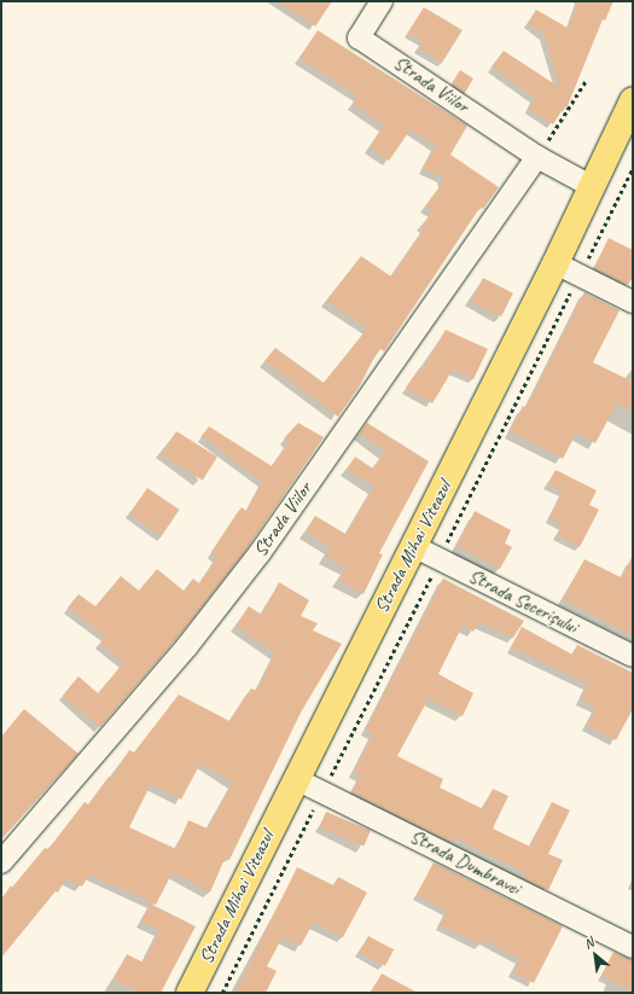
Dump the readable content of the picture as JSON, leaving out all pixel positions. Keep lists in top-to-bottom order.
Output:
{
  "streets": {
    "highway": ["Strada Mihai Viteazul"],
    "street": ["Strada Viilor", "Strada Secerișului", "Strada Dumbravei"]
  },
  "crossings": [
    ["Strada Viilor", "Strada Mihai Viteazul"],
    ["Strada Mihai Viteazul", "Strada Secerișului"],
    ["Strada Mihai Viteazul", "Strada Dumbravei"]
  ],
  "north": "top left"
}
